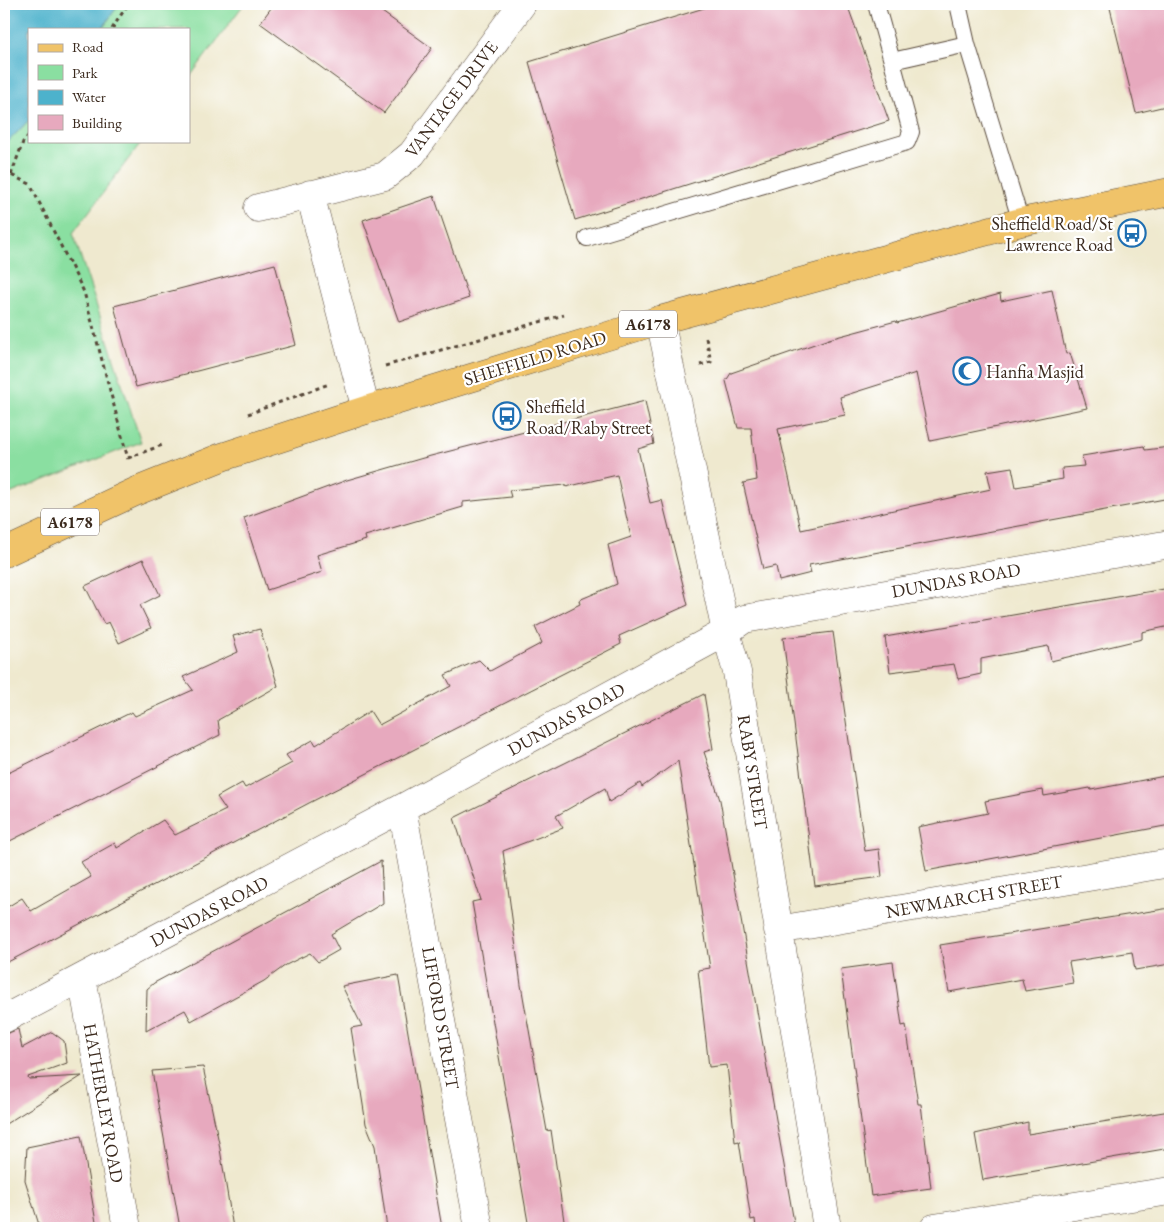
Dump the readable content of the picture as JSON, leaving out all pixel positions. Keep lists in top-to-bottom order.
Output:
{
  "streets": {
    "main road": ["A6178", "SHEFFIELD ROAD"],
    "street": [
      "VANTAGE DRIVE",
      "DUNDAS ROAD",
      "RABY STREET",
      "NEWMARCH STREET",
      "LIFFORD STREET",
      "HATHERLEY ROAD"
    ]
  },
  "crossings": [
    ["SHEFFIELD ROAD", "RABY STREET"],
    ["DUNDAS ROAD", "RABY STREET"],
    ["DUNDAS ROAD", "LIFFORD STREET"],
    ["DUNDAS ROAD", "HATHERLEY ROAD"],
    ["RABY STREET", "NEWMARCH STREET"]
  ],
  "places": {
    "bus stop": ["Sheffield Road/St Lawrence Road", "Sheffield Road/Raby Street"],
    "mosque": ["Hanfia Masjid"]
  },
  "legend": [
    "Road",
    "Park",
    "Water",
    "Building"
  ]
}
